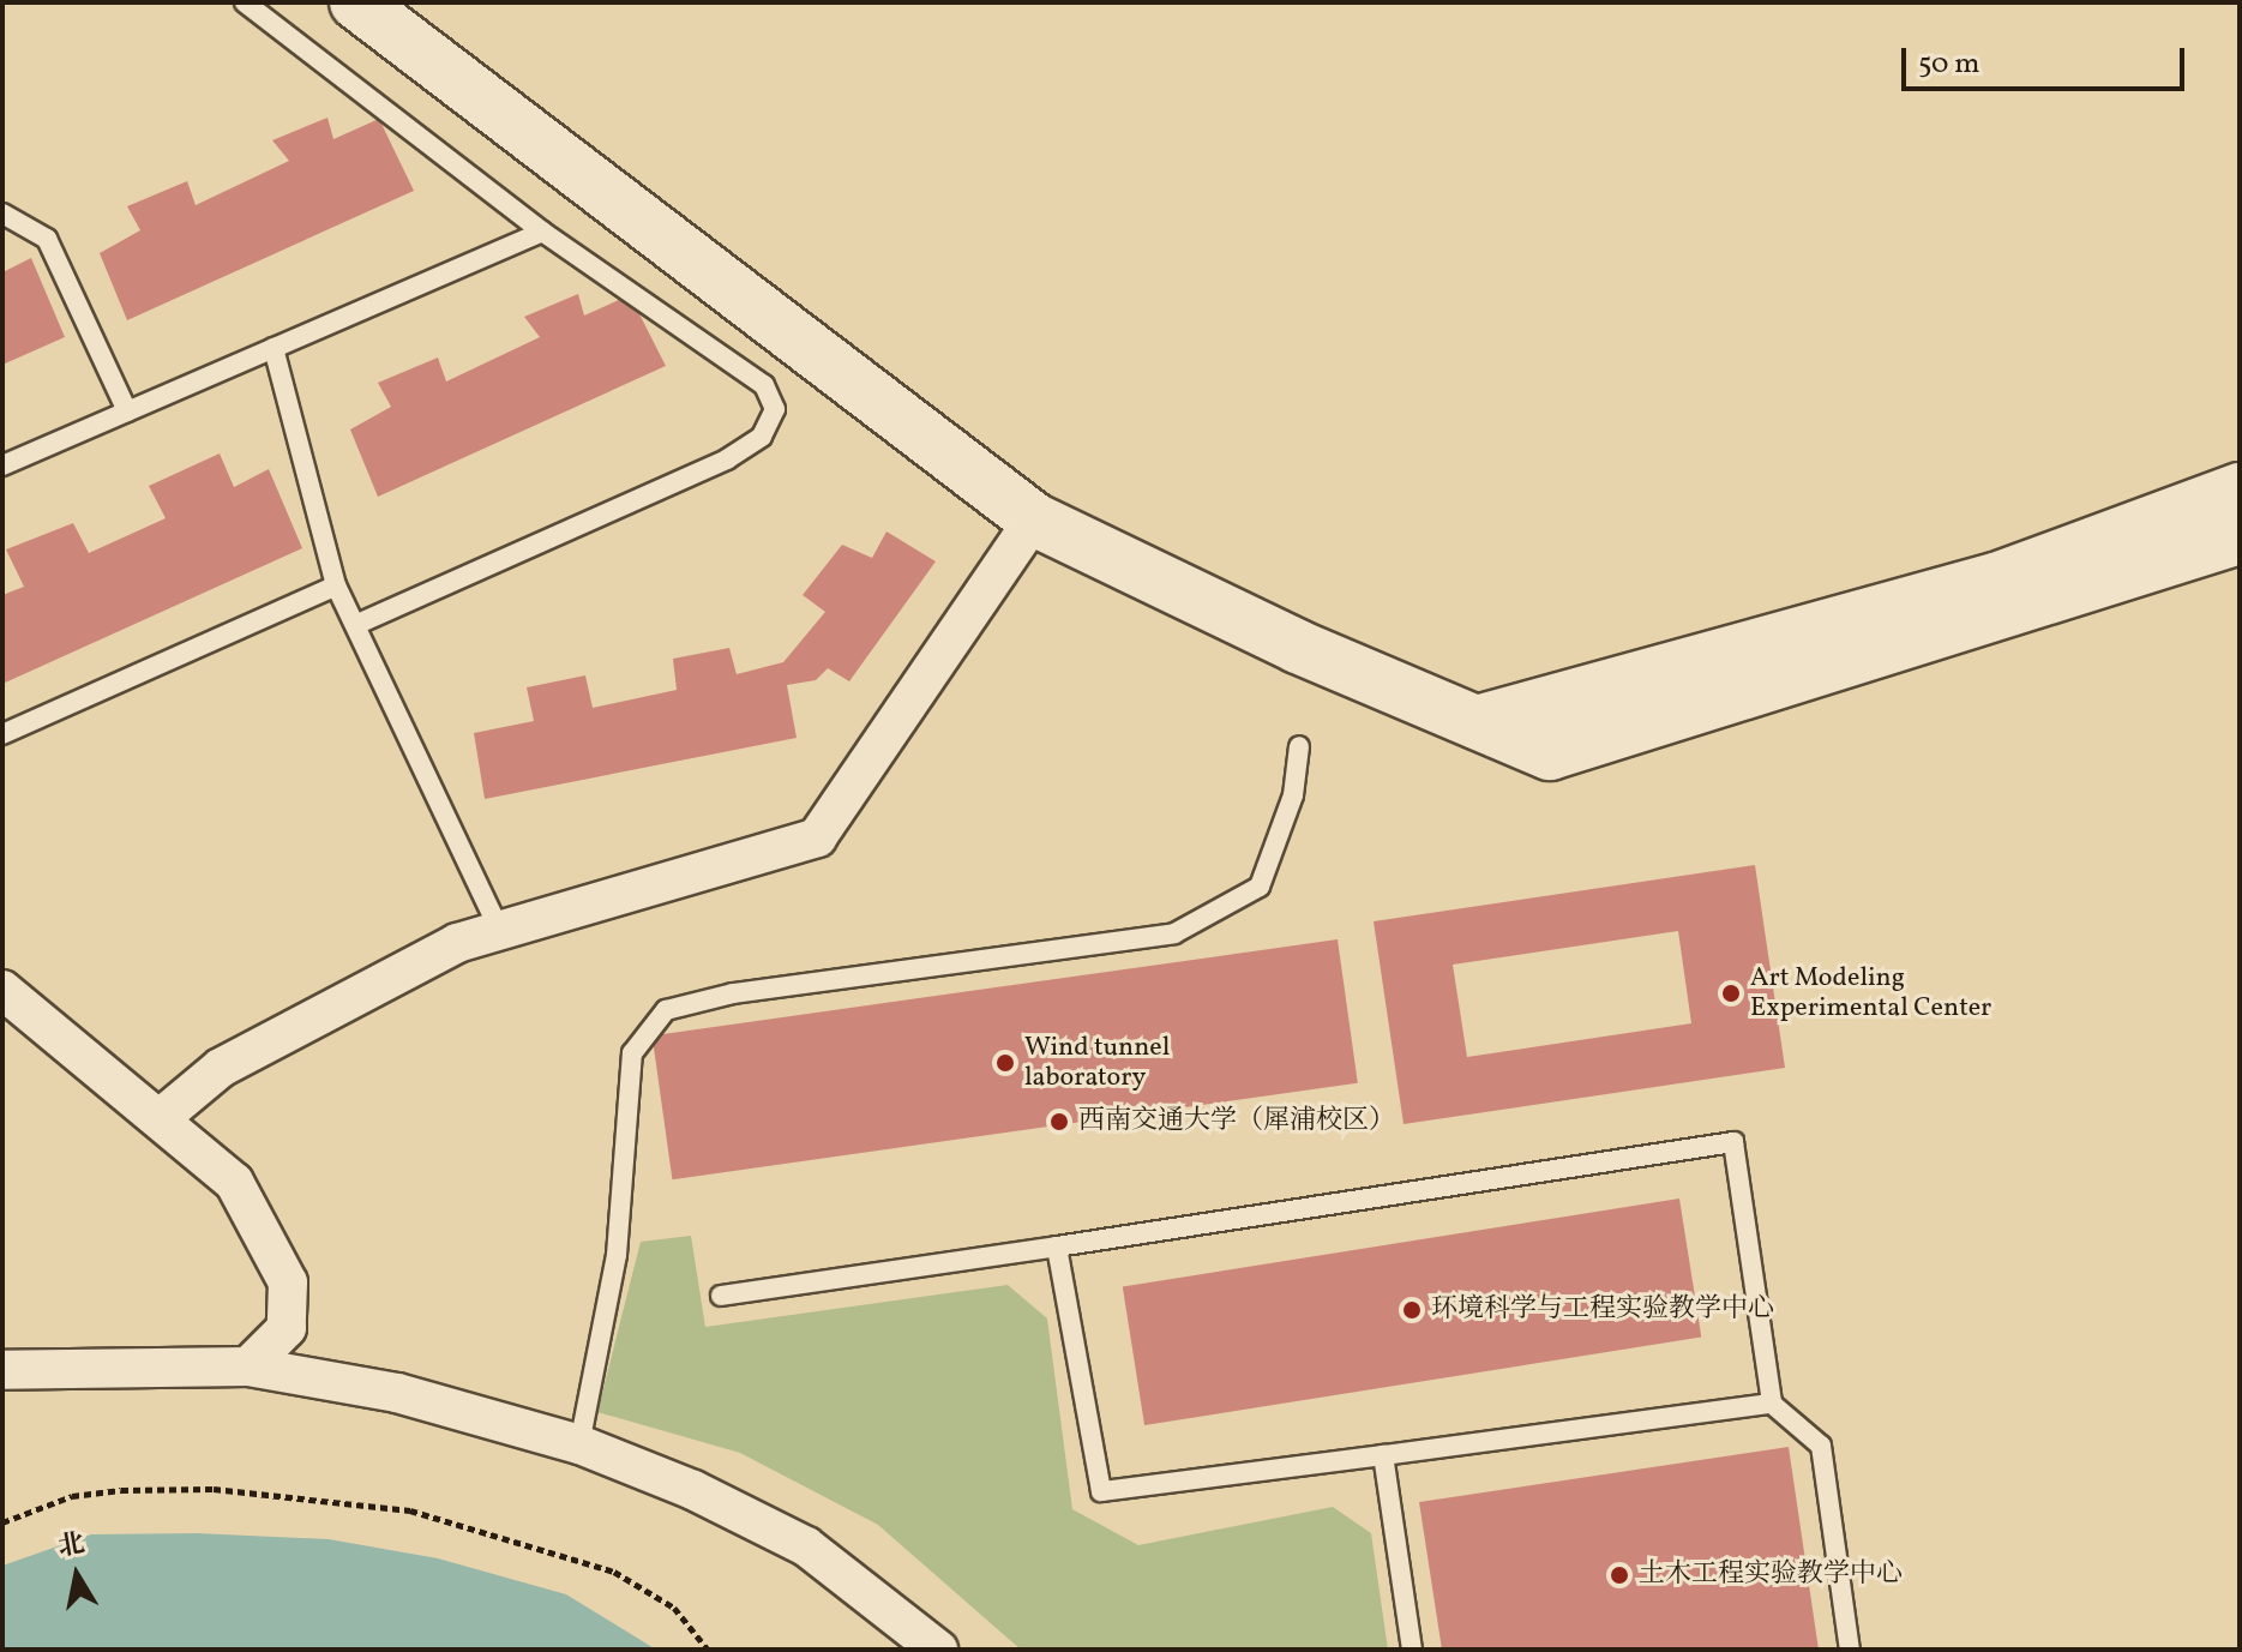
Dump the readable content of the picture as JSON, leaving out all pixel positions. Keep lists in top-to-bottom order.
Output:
{
  "places": [
    "Art Modeling Experimental Center",
    "Wind tunnel laboratory",
    "西南交通大学（犀浦校区）",
    "环境科学与工程实验教学中心",
    "土木工程实验教学中心"
  ],
  "scale_bar": "50 m",
  "north": "top"
}
